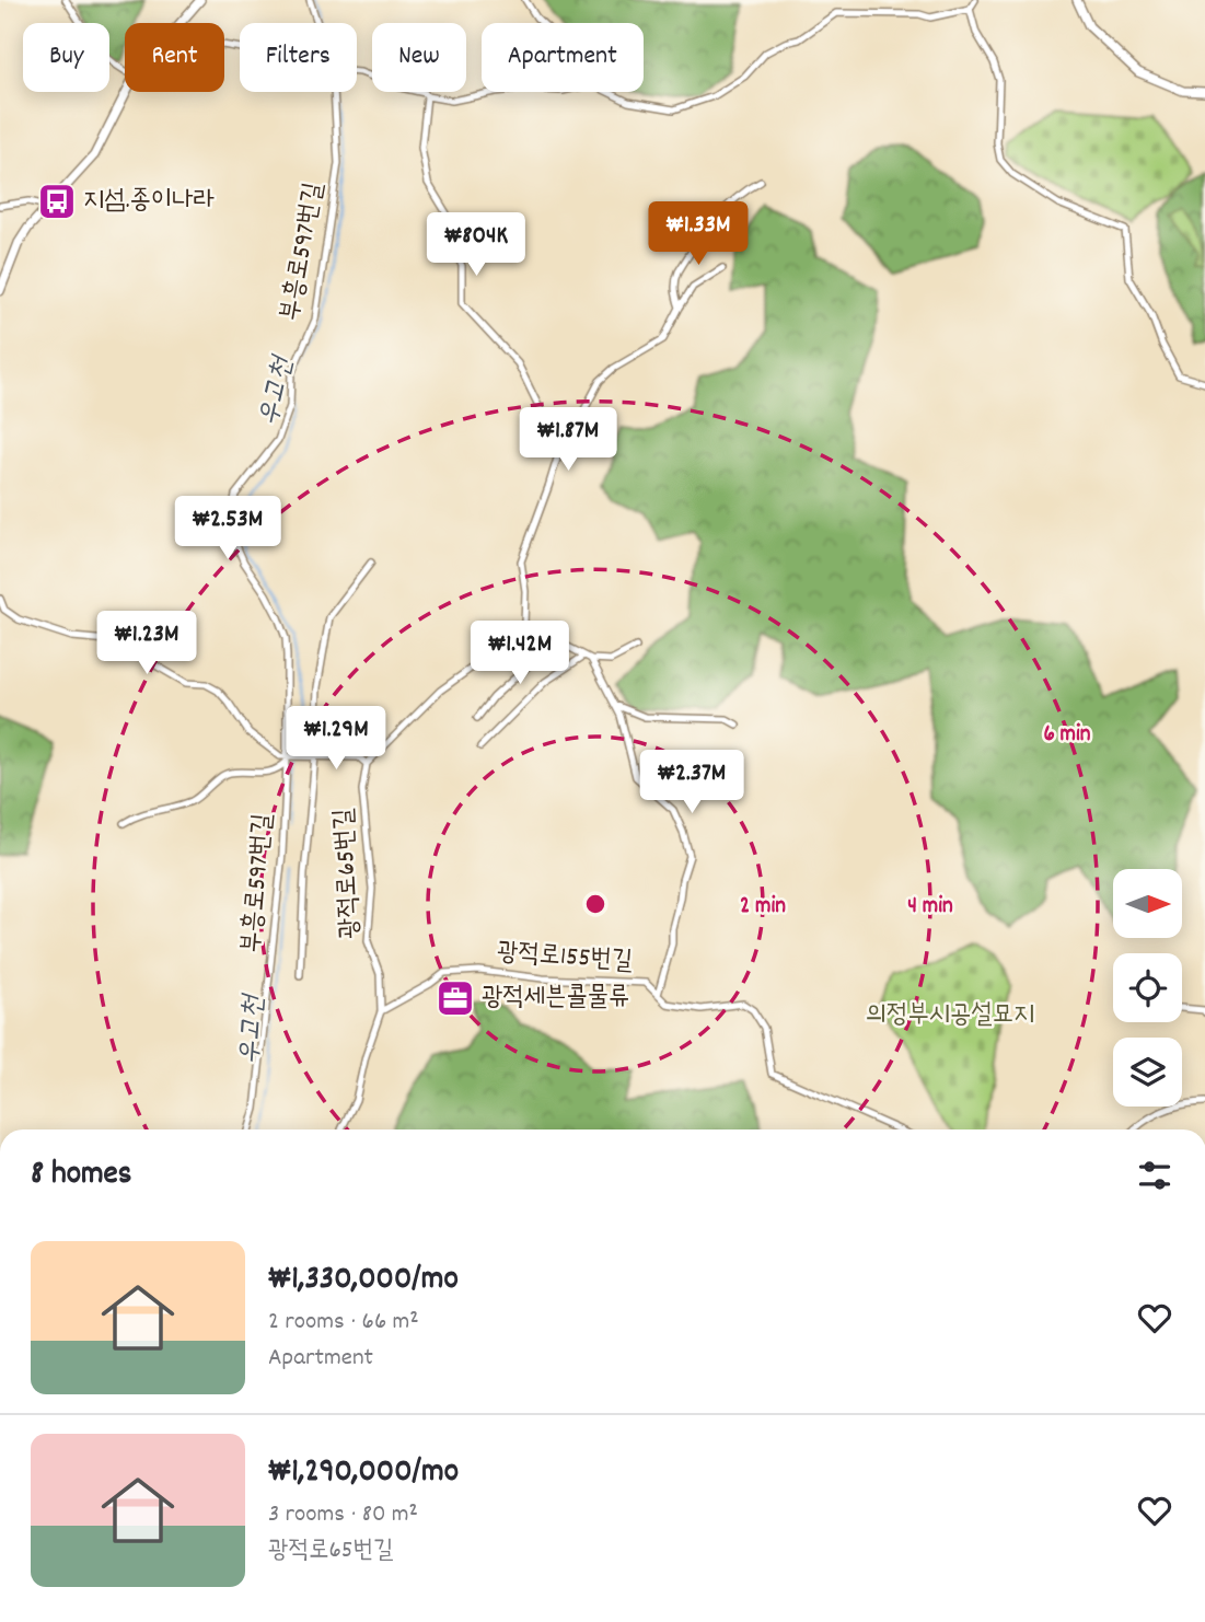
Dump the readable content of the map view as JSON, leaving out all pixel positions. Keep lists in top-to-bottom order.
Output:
{
  "streets": {
    "street": ["부흥로597번길", "광적로65번길", "광적로155번길"]
  },
  "crossings": [
    ["광적로65번길", "광적로155번길"]
  ],
  "water": ["우고천"],
  "parks": ["의정부시공설묘지"],
  "places": {
    "bus stop": ["지섬.종이나라"],
    "office": ["광적세븐콜물류"]
  },
  "north": "right",
  "page": {
    "chip": [
      "Buy",
      "Rent",
      "Filters",
      "New",
      "Apartment"
    ],
    "price": [
      "₩1.33M",
      "₩804K",
      "₩1.87M",
      "₩2.53M",
      "₩1.23M",
      "₩1.42M",
      "₩1.29M",
      "₩2.37M"
    ],
    "heading": "8 homes",
    "list": [
      {
        "name": "₩1,330,000/mo",
        "note": "2 rooms · 66 m² · Apartment"
      },
      {
        "name": "₩1,290,000/mo",
        "note": "3 rooms · 80 m² · 광적로65번길"
      }
    ]
  },
  "rings": ["6 min", "2 min", "4 min"]
}
